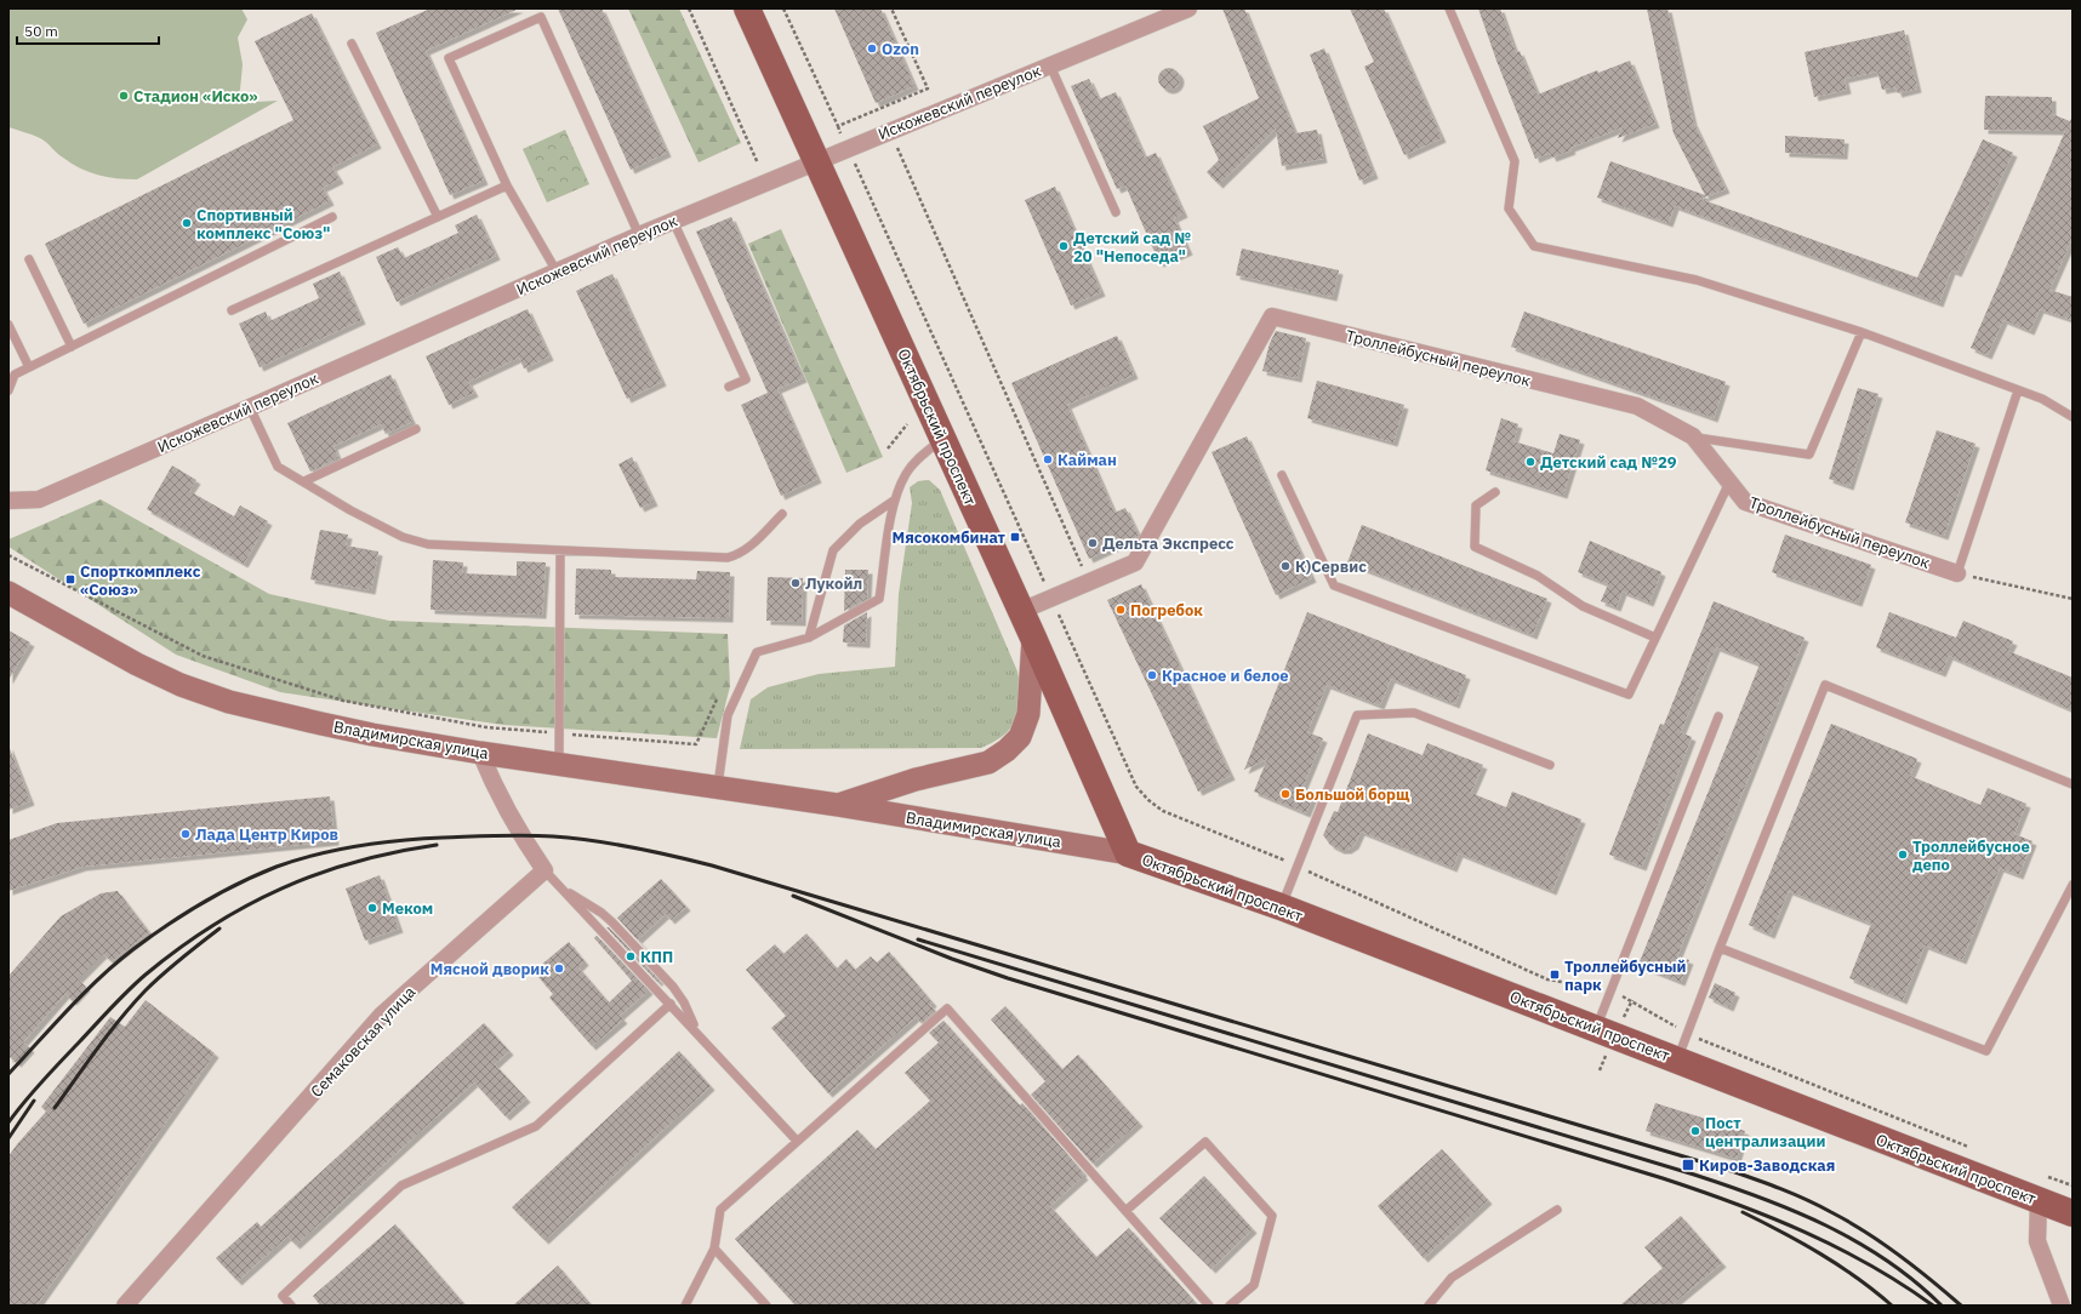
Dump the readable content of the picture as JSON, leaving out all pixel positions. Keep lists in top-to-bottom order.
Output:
{
  "streets": {
    "main road": ["Октябрьский проспект", "Владимирская улица"],
    "street": ["Искожевский переулок", "Троллейбусный переулок", "Семаковская улица"]
  },
  "crossings": [
    ["Искожевский переулок", "Октябрьский проспект"],
    ["Троллейбусный переулок", "Октябрьский проспект"],
    ["Октябрьский проспект", "Владимирская улица"]
  ],
  "places": {
    "other": [
      "Ozon",
      "Стадион «Иско»",
      "Спортивный комплекс \"Союз\"",
      "Детский сад № 20 \"Непоседа\"",
      "Кайман",
      "Детский сад №29",
      "Дельта Экспресс",
      "К)Сервис",
      "Лукойл",
      "Погребок",
      "Красное и белое",
      "Большой борщ",
      "Лада Центр Киров",
      "Троллейбусное депо",
      "Меком",
      "КПП",
      "Мясной дворик",
      "Пост централизации"
    ],
    "transit": [
      "Мясокомбинат",
      "Спорткомплекс «Союз»",
      "Троллейбусный парк",
      "Киров-Заводская"
    ]
  },
  "scale_bar": "50 m"
}
